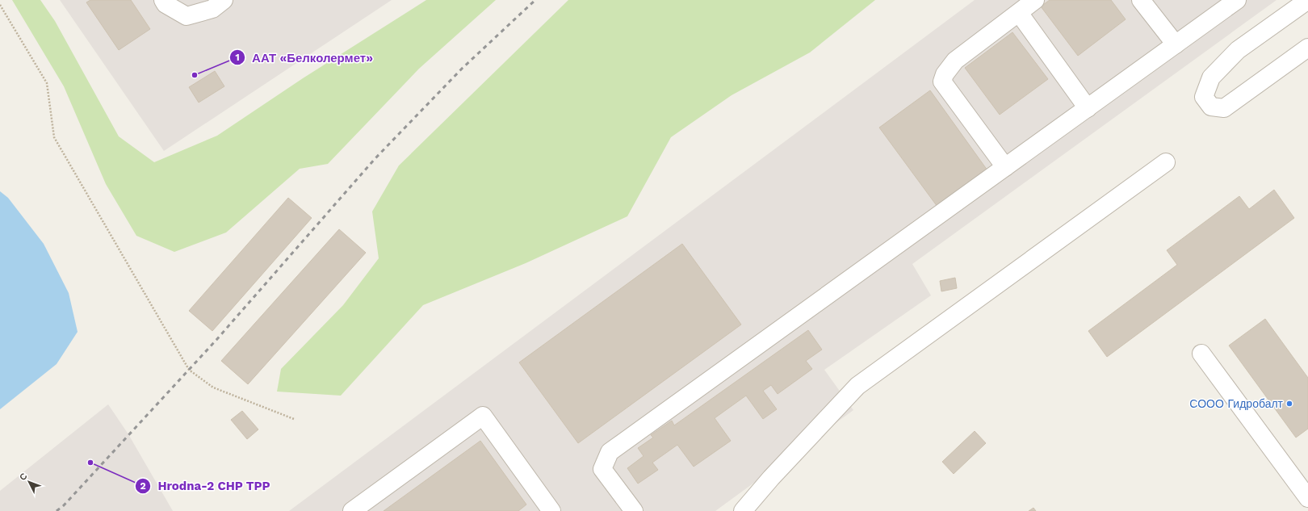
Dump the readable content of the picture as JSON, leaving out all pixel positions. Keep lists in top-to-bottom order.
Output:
{
  "places": ["ААТ «Белколермет»", "СООО Гидробалт", "Hrodna-2 CHP TPP"],
  "north": "top left"
}
